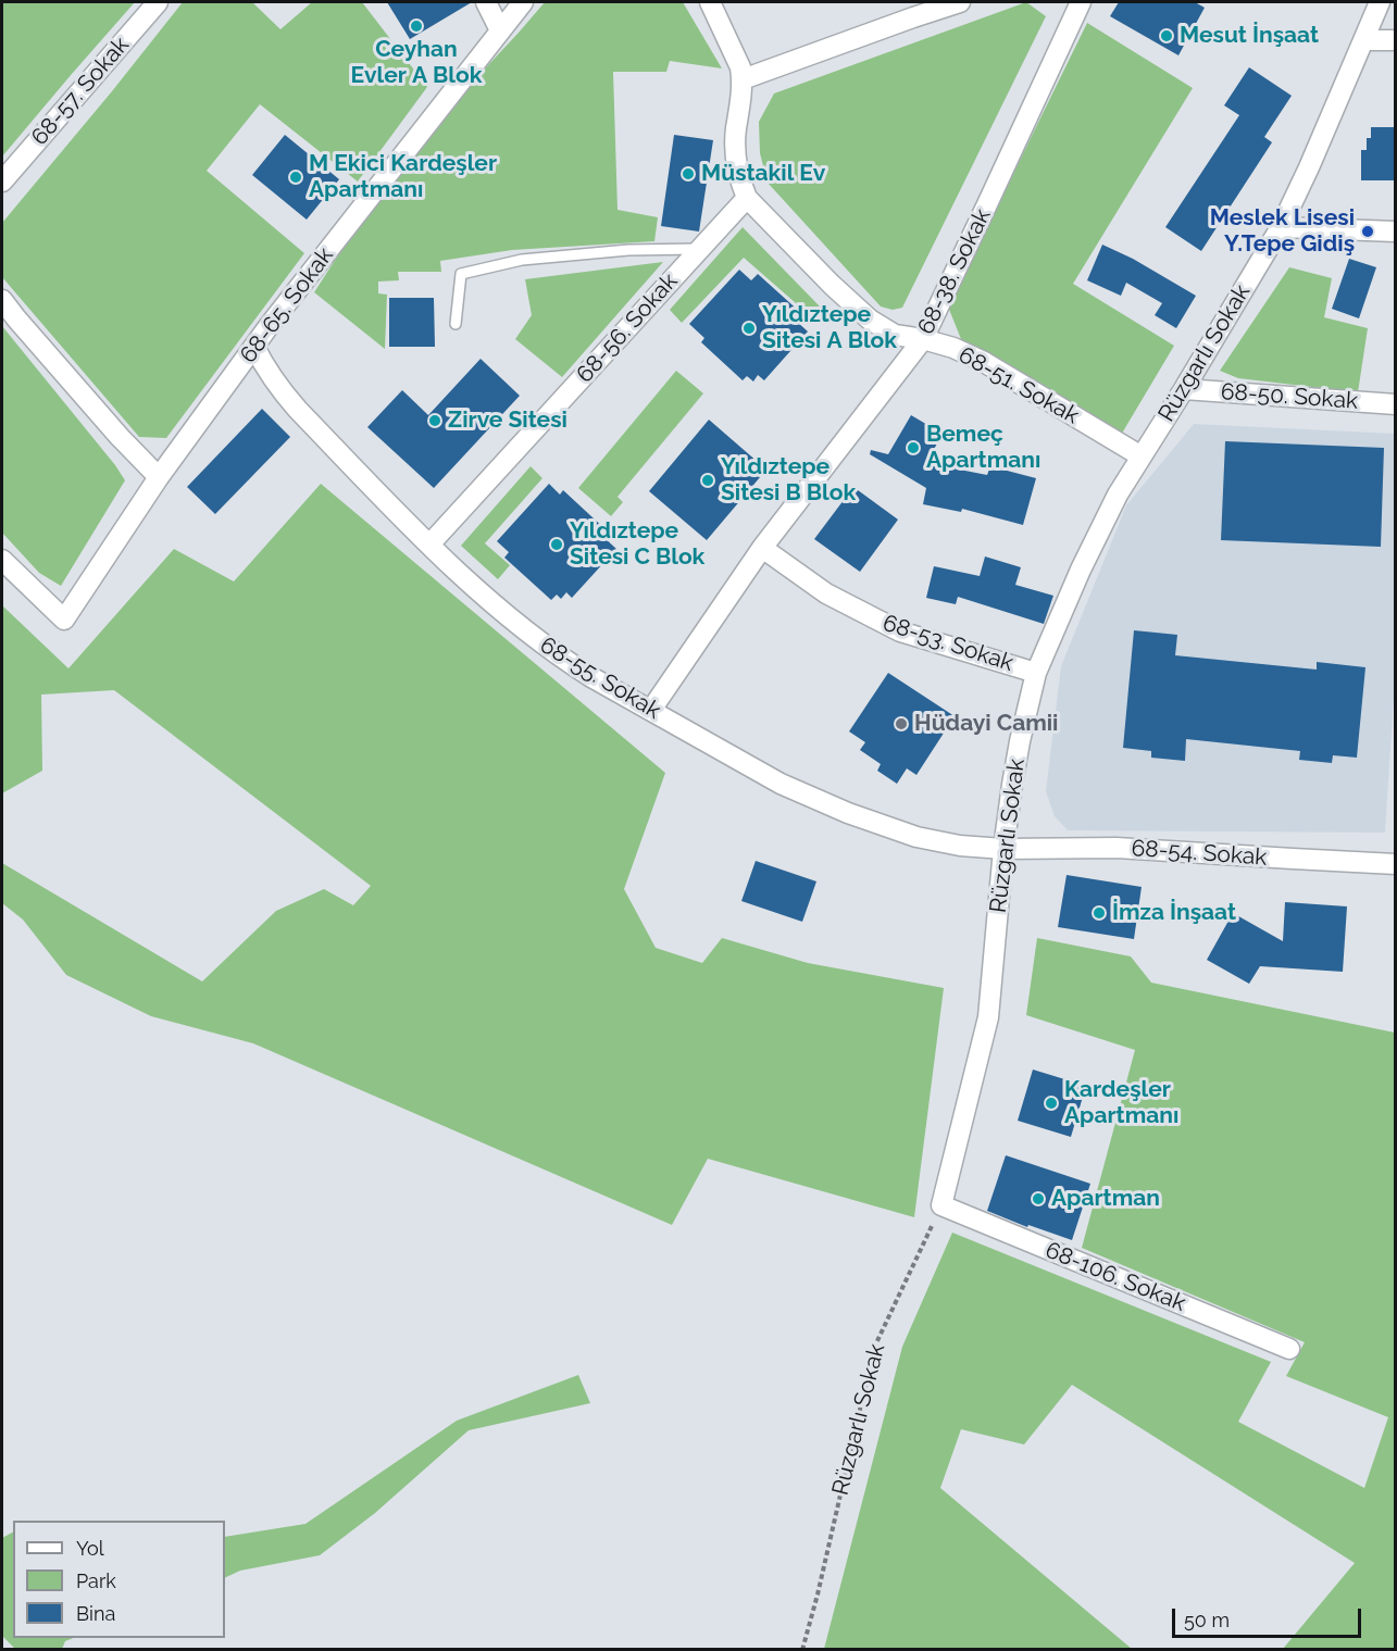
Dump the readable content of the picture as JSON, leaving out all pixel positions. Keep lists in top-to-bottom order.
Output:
{
  "streets": {
    "street": [
      "68-57. Sokak",
      "68-38. Sokak",
      "68-65. Sokak",
      "68-56. Sokak",
      "Rüzgarlı Sokak",
      "68-51. Sokak",
      "68-50. Sokak",
      "68-53. Sokak",
      "68-55. Sokak",
      "68-54. Sokak",
      "68-106. Sokak"
    ]
  },
  "crossings": [
    ["68-38. Sokak", "68-51. Sokak"],
    ["68-38. Sokak", "68-53. Sokak"],
    ["68-38. Sokak", "68-55. Sokak"],
    ["68-65. Sokak", "68-55. Sokak"],
    ["68-56. Sokak", "68-51. Sokak"],
    ["68-56. Sokak", "68-55. Sokak"],
    ["Rüzgarlı Sokak", "68-51. Sokak"],
    ["Rüzgarlı Sokak", "68-50. Sokak"],
    ["Rüzgarlı Sokak", "68-53. Sokak"],
    ["Rüzgarlı Sokak", "68-55. Sokak"],
    ["Rüzgarlı Sokak", "68-54. Sokak"],
    ["Rüzgarlı Sokak", "68-106. Sokak"],
    ["68-55. Sokak", "68-54. Sokak"]
  ],
  "places": [
    "Ceyhan Evler A Blok",
    "Mesut İnşaat",
    "Müstakil Ev",
    "M Ekici Kardeşler Apartmanı",
    "Meslek Lisesi Y.Tepe Gidiş",
    "Yıldıztepe Sitesi A Blok",
    "Zirve Sitesi",
    "Bemeç Apartmanı",
    "Yıldıztepe Sitesi B Blok",
    "Yıldıztepe Sitesi C Blok",
    "Hüdayi Camii",
    "İmza İnşaat",
    "Kardeşler Apartmanı",
    "Apartman"
  ],
  "legend": ["Yol", "Park", "Bina"],
  "scale_bar": "50 m"
}
